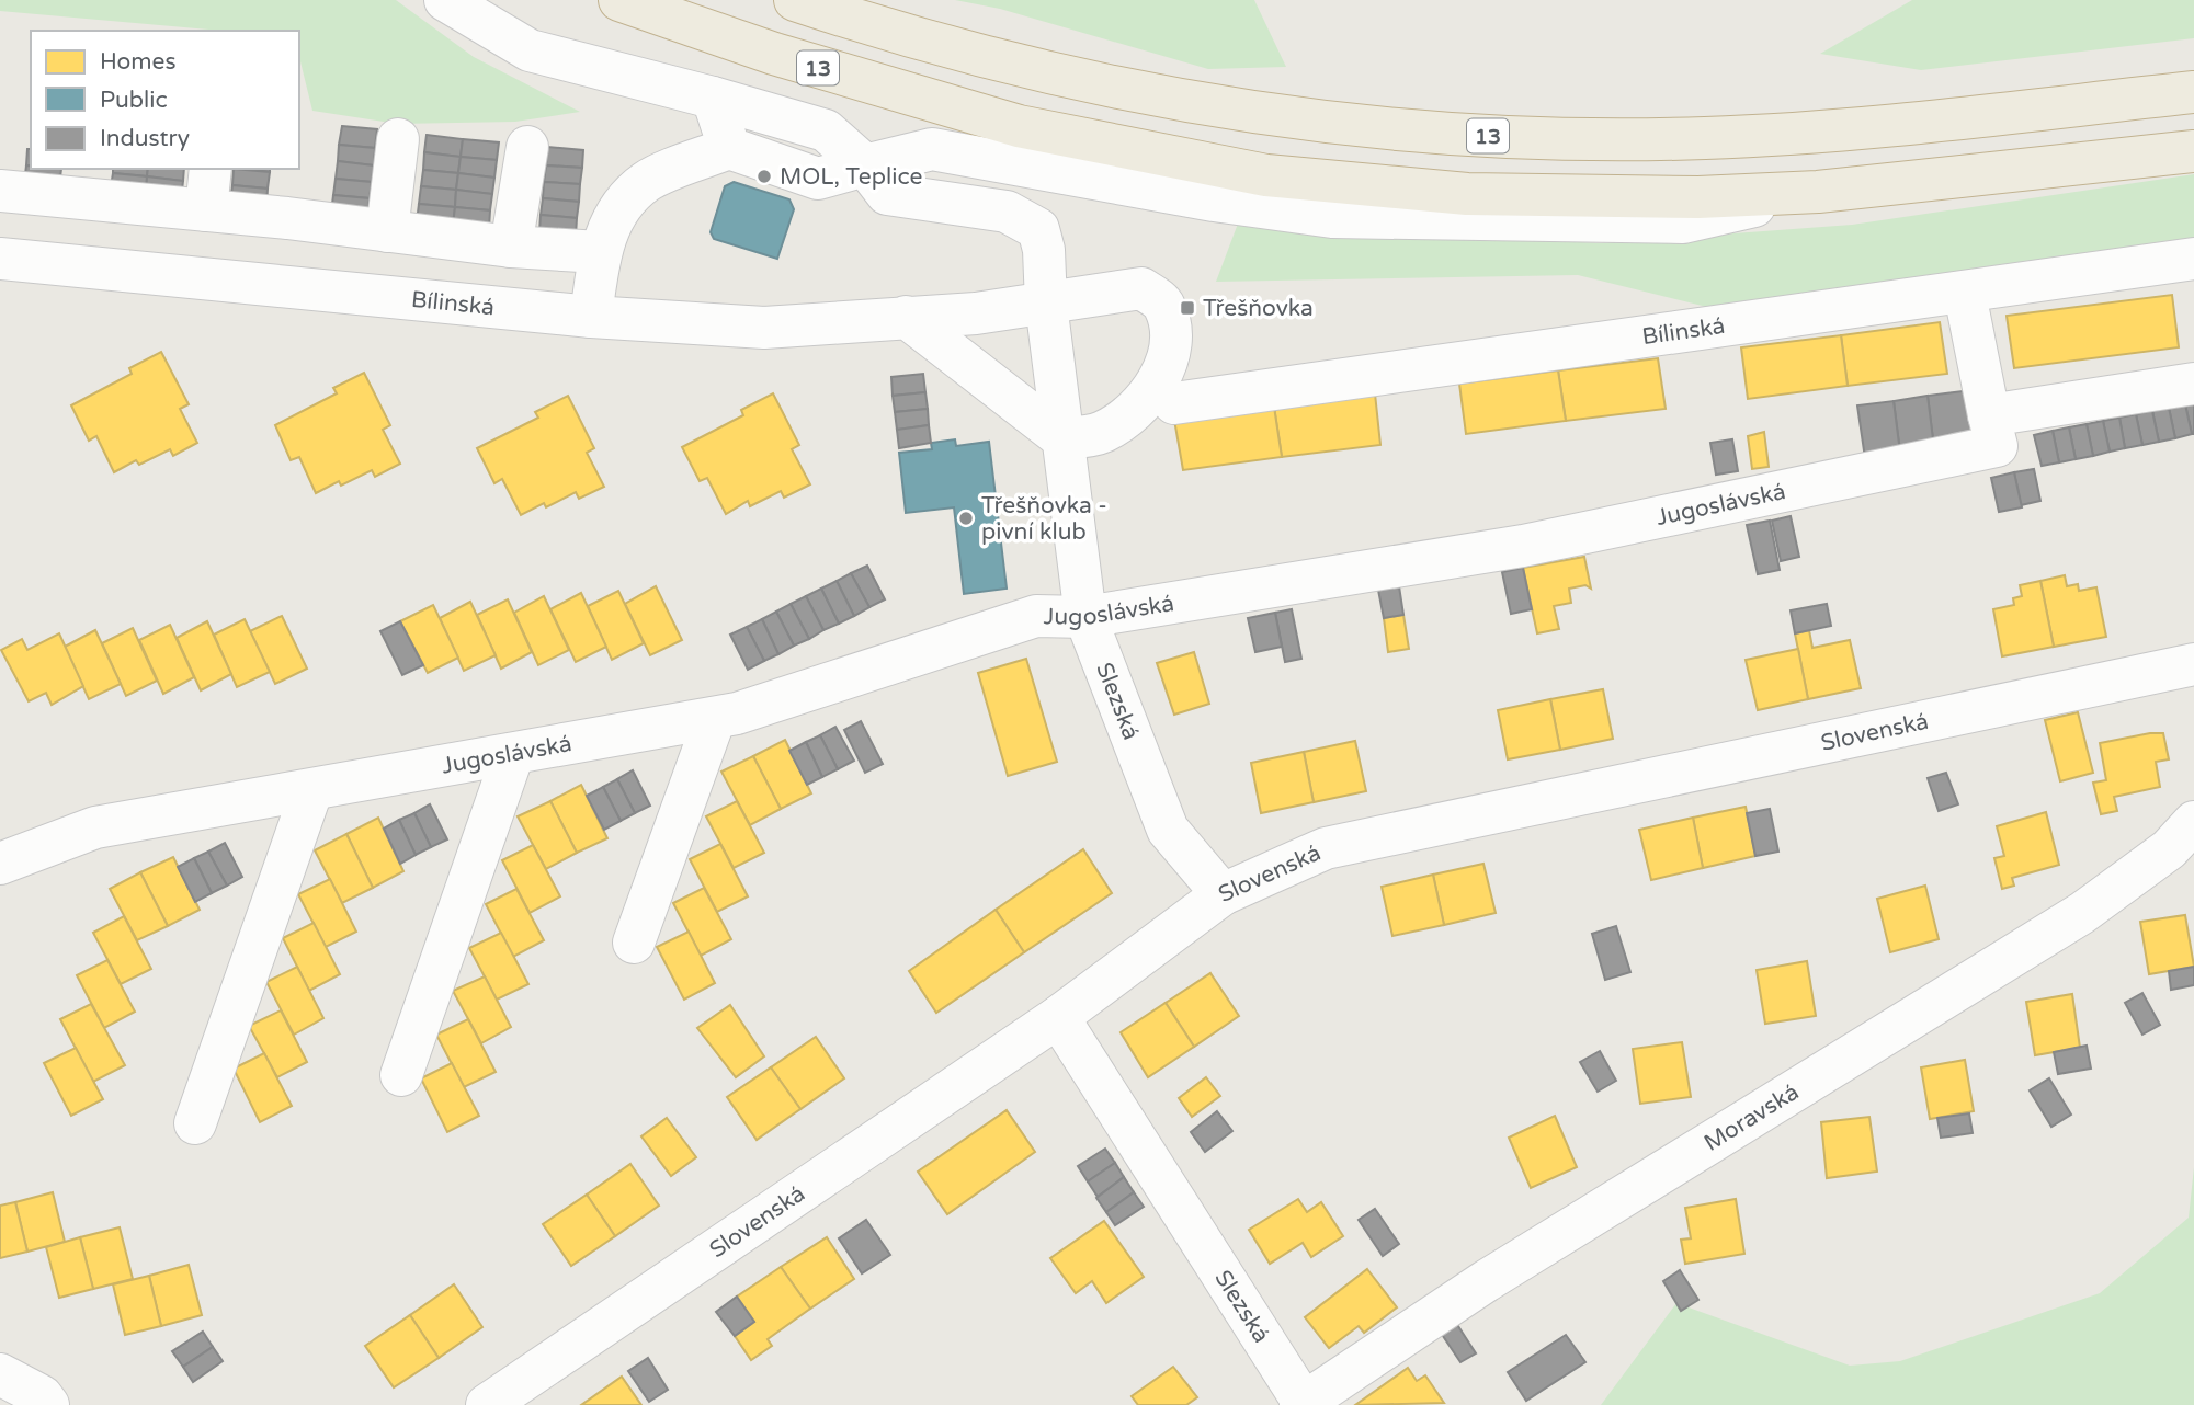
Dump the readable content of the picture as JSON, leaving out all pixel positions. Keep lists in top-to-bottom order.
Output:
{
  "streets": {
    "highway": ["13"],
    "street": [
      "Bílinská",
      "Jugoslávská",
      "Slezská",
      "Slovenská",
      "Moravská"
    ]
  },
  "crossings": [
    ["Bílinská", "Slezská"],
    ["Jugoslávská", "Slezská"],
    ["Slezská", "Slovenská"],
    ["Slezská", "Moravská"]
  ],
  "places": {
    "other": ["MOL, Teplice", "Třešňovka - pivní klub"],
    "transit": ["Třešňovka"]
  },
  "legend": ["Homes", "Public", "Industry"]
}
